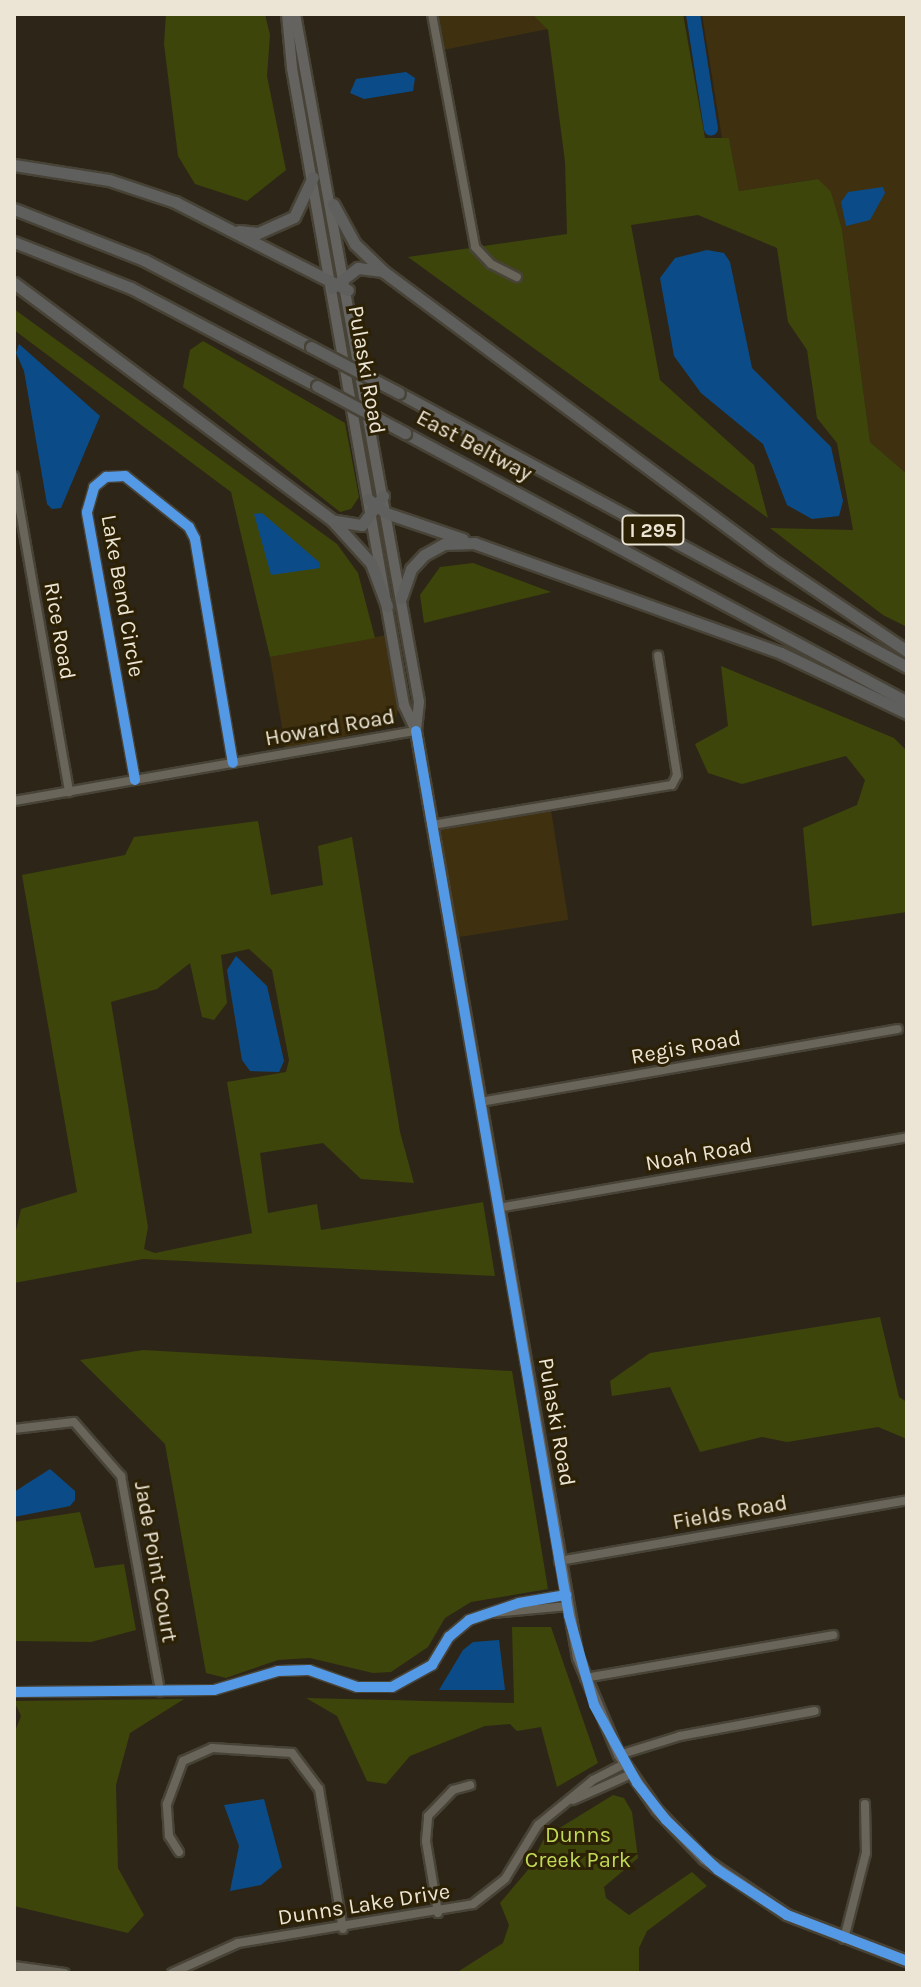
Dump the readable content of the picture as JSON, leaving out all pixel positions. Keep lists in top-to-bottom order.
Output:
{
  "streets": {
    "highway": ["East Beltway", "I 295"],
    "main road": ["Pulaski Road"],
    "street": [
      "Lake Bend Circle",
      "Rice Road",
      "Howard Road",
      "Regis Road",
      "Noah Road",
      "Fields Road",
      "Jade Point Court",
      "Dunns Lake Drive"
    ]
  },
  "crossings": [
    ["Pulaski Road", "Howard Road"],
    ["Pulaski Road", "Regis Road"],
    ["Pulaski Road", "Noah Road"],
    ["Pulaski Road", "Fields Road"],
    ["Pulaski Road", "Dunns Lake Drive"],
    ["Lake Bend Circle", "Howard Road"],
    ["Rice Road", "Howard Road"]
  ],
  "parks": ["Dunns Creek Park"]
}
